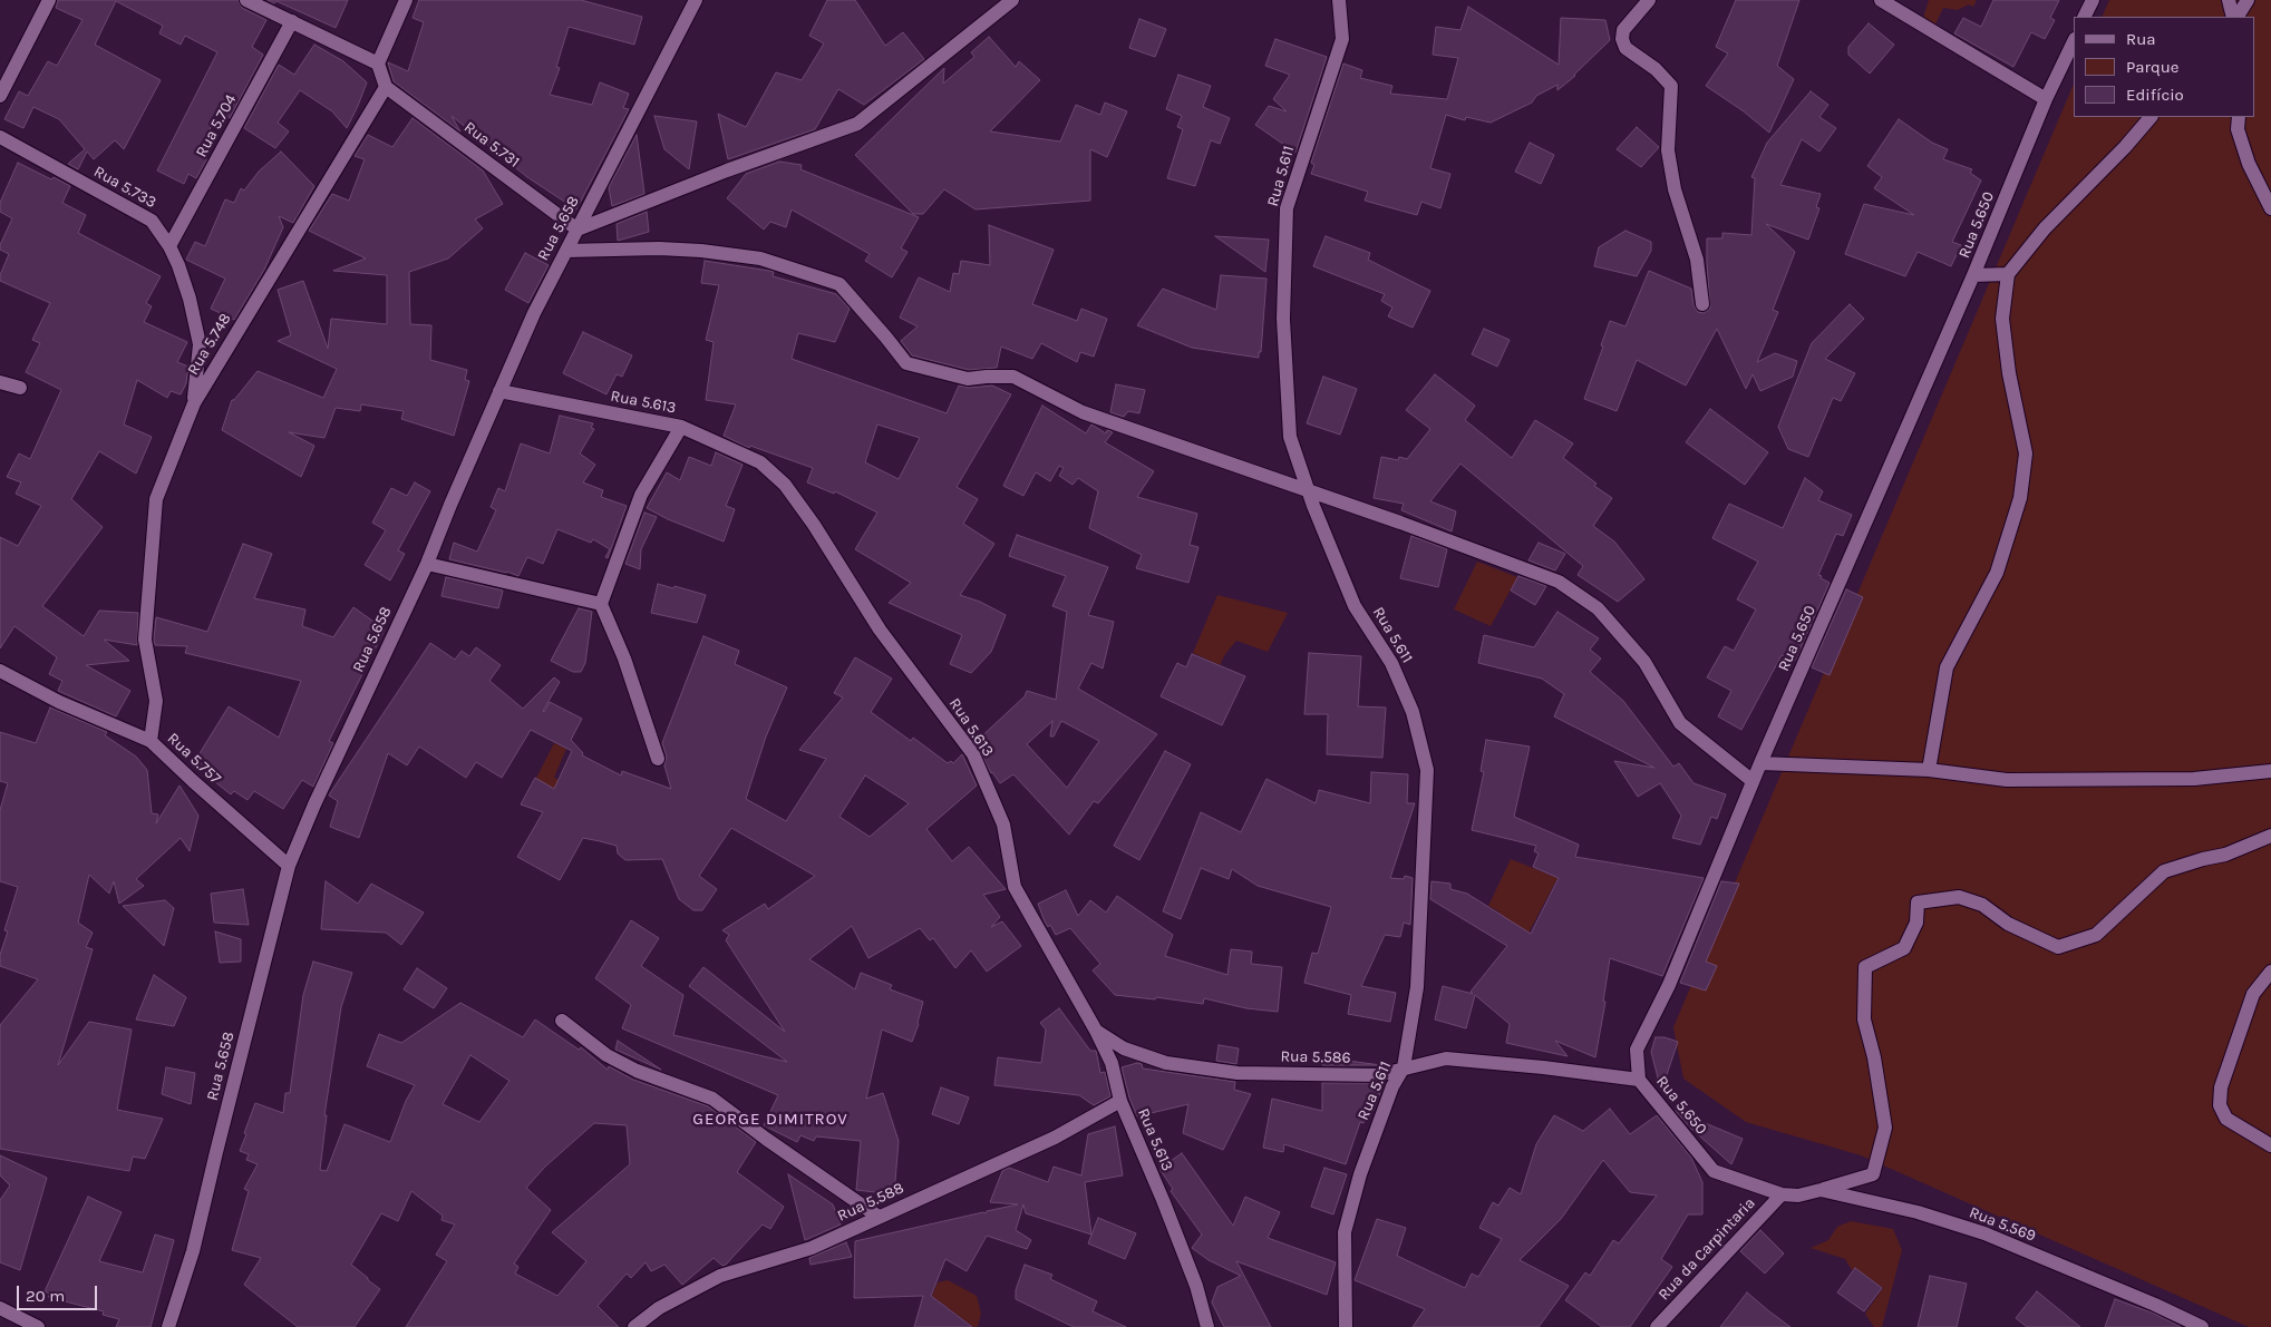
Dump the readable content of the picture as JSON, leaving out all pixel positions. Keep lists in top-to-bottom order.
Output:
{
  "streets": {
    "street": [
      "Rua 5.704",
      "Rua 5.731",
      "Rua 5.611",
      "Rua 5.733",
      "Rua 5.650",
      "Rua 5.658",
      "Rua 5.748",
      "Rua 5.613",
      "Rua 5.757",
      "Rua 5.586",
      "Rua 5.588",
      "Rua 5.569",
      "Rua da Carpintaria"
    ]
  },
  "crossings": [
    ["Rua 5.704", "Rua 5.733"],
    ["Rua 5.731", "Rua 5.658"],
    ["Rua 5.731", "Rua 5.748"],
    ["Rua 5.611", "Rua 5.586"],
    ["Rua 5.733", "Rua 5.748"],
    ["Rua 5.650", "Rua 5.586"],
    ["Rua 5.650", "Rua 5.569"],
    ["Rua 5.650", "Rua da Carpintaria"],
    ["Rua 5.658", "Rua 5.613"],
    ["Rua 5.658", "Rua 5.757"],
    ["Rua 5.748", "Rua 5.757"],
    ["Rua 5.613", "Rua 5.586"],
    ["Rua 5.613", "Rua 5.588"],
    ["Rua 5.569", "Rua da Carpintaria"]
  ],
  "districts": ["GEORGE DIMITROV"],
  "legend": ["Rua", "Parque", "Edifício"],
  "scale_bar": "20 m"
}
